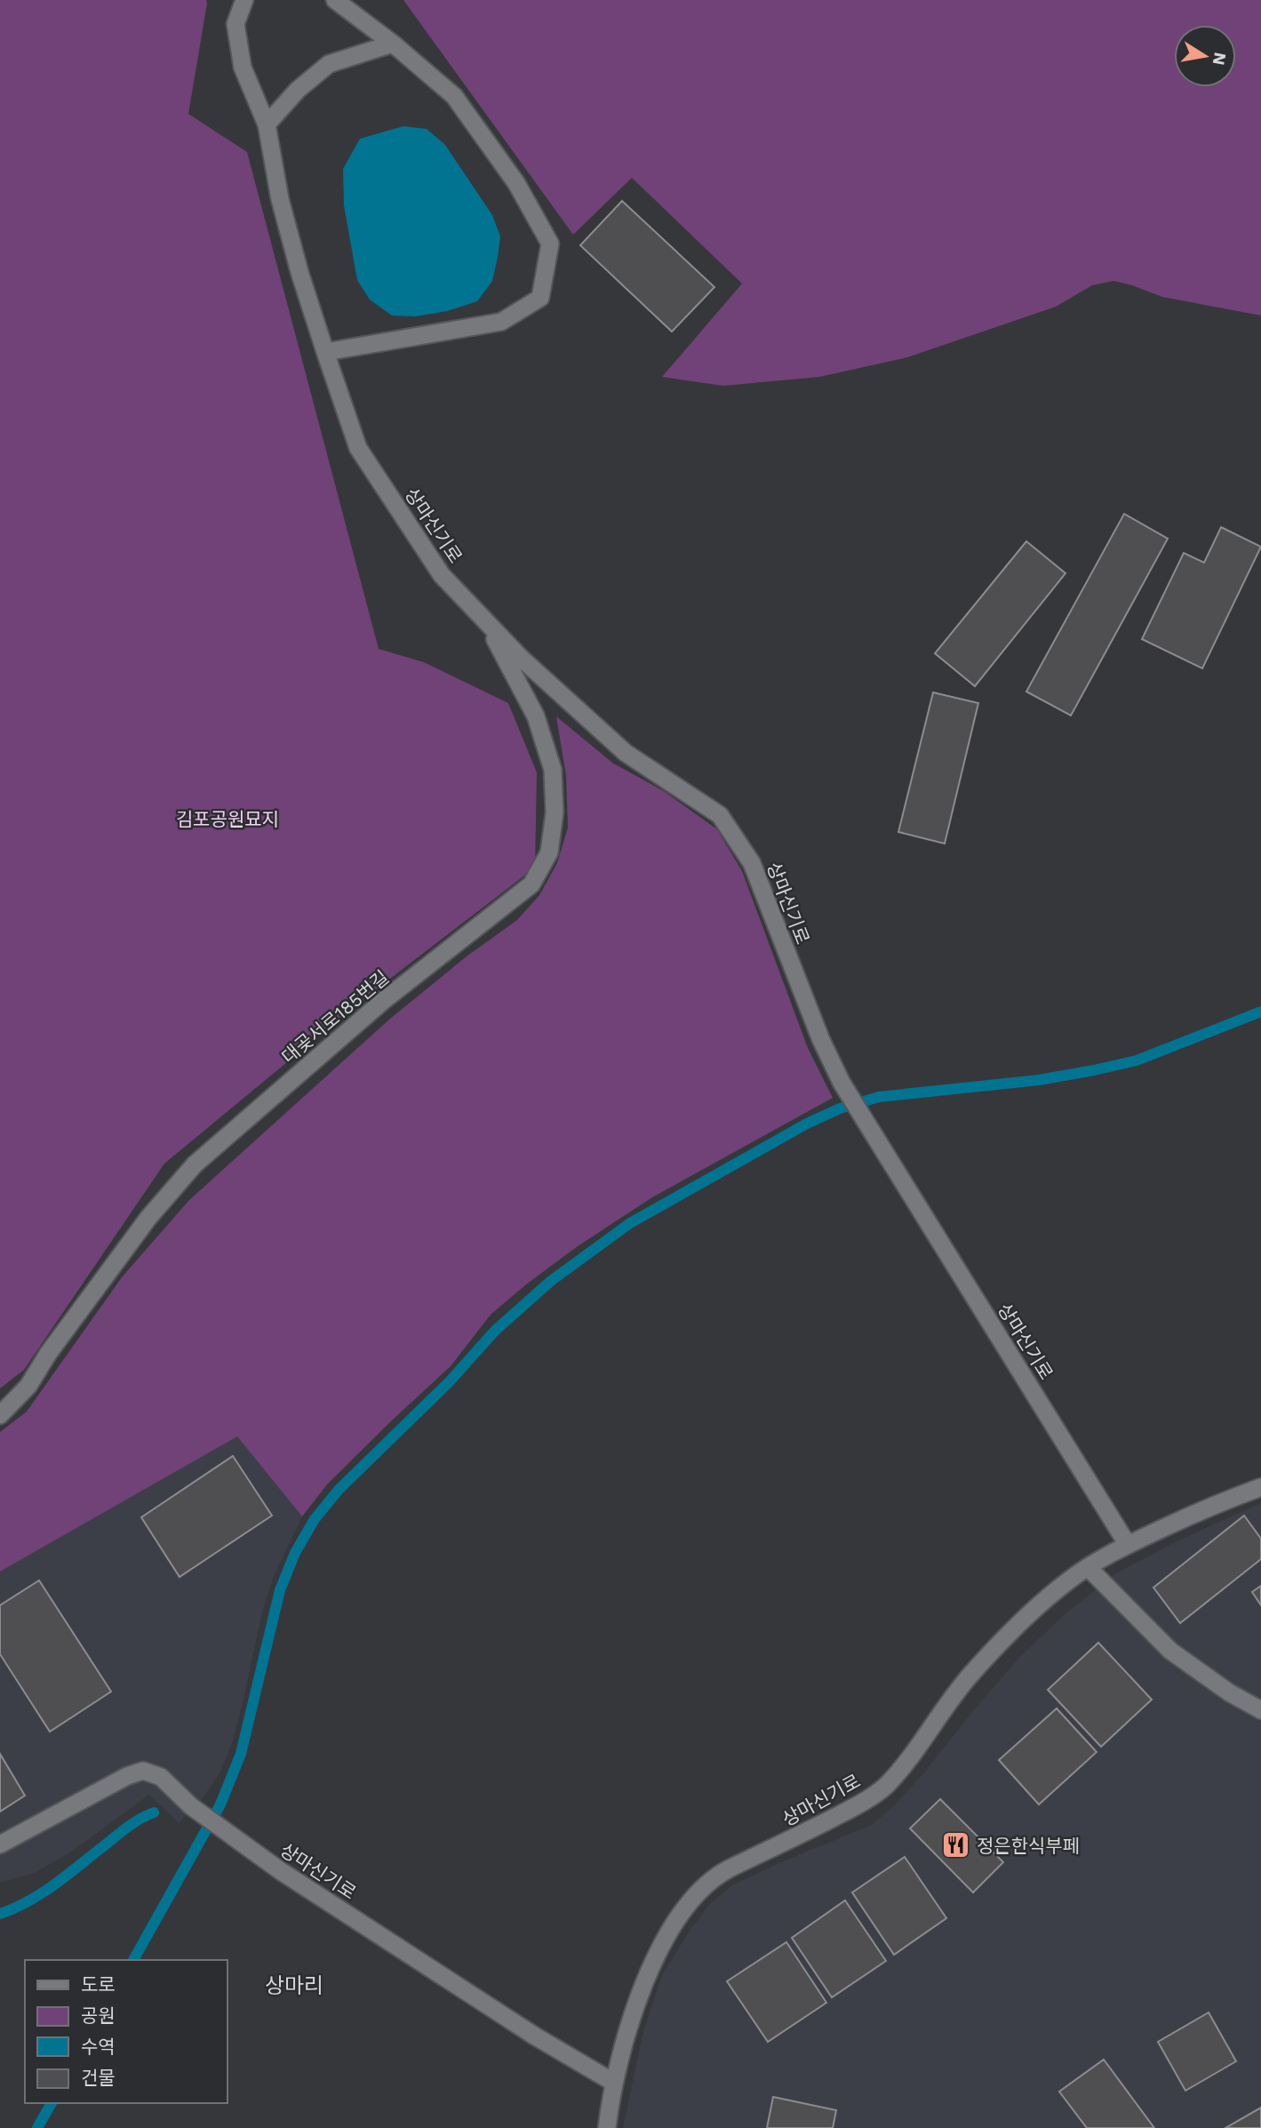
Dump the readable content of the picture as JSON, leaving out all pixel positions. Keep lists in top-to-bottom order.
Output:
{
  "streets": {
    "street": ["상마신기로", "대곶서로185번길"]
  },
  "crossings": [
    ["상마신기로", "대곶서로185번길"]
  ],
  "districts": ["상마리"],
  "parks": ["김포공원묘지"],
  "places": {
    "restaurant": ["정은한식부페"]
  },
  "legend": [
    "도로",
    "공원",
    "수역",
    "건물"
  ],
  "north": "right"
}
